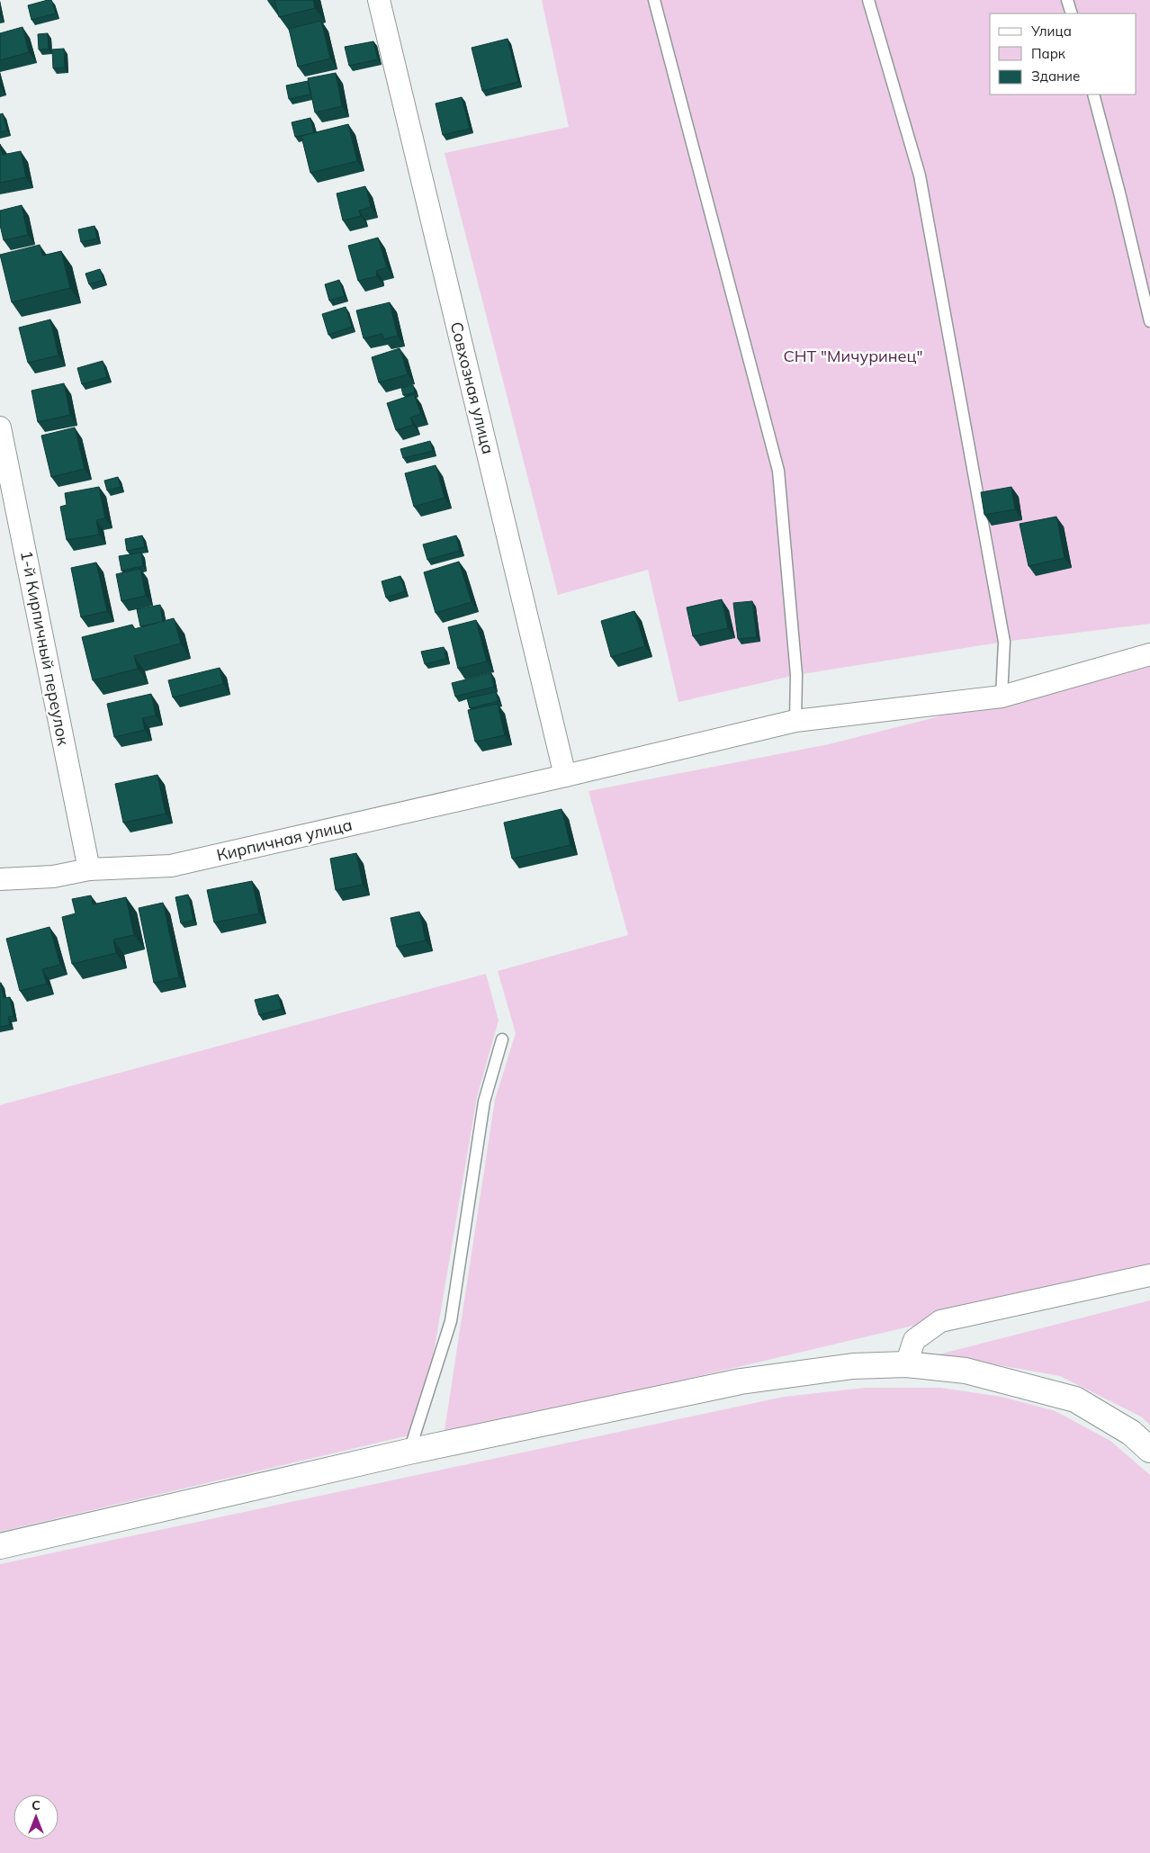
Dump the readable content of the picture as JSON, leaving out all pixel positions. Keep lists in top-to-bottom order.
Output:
{
  "streets": {
    "street": ["Совхозная улица", "1-й Кирпичный переулок", "Кирпичная улица"]
  },
  "crossings": [
    ["Совхозная улица", "Кирпичная улица"],
    ["1-й Кирпичный переулок", "Кирпичная улица"]
  ],
  "parks": ["СНТ \"Мичуринец\""],
  "legend": ["Улица", "Парк", "Здание"],
  "north": "top"
}
